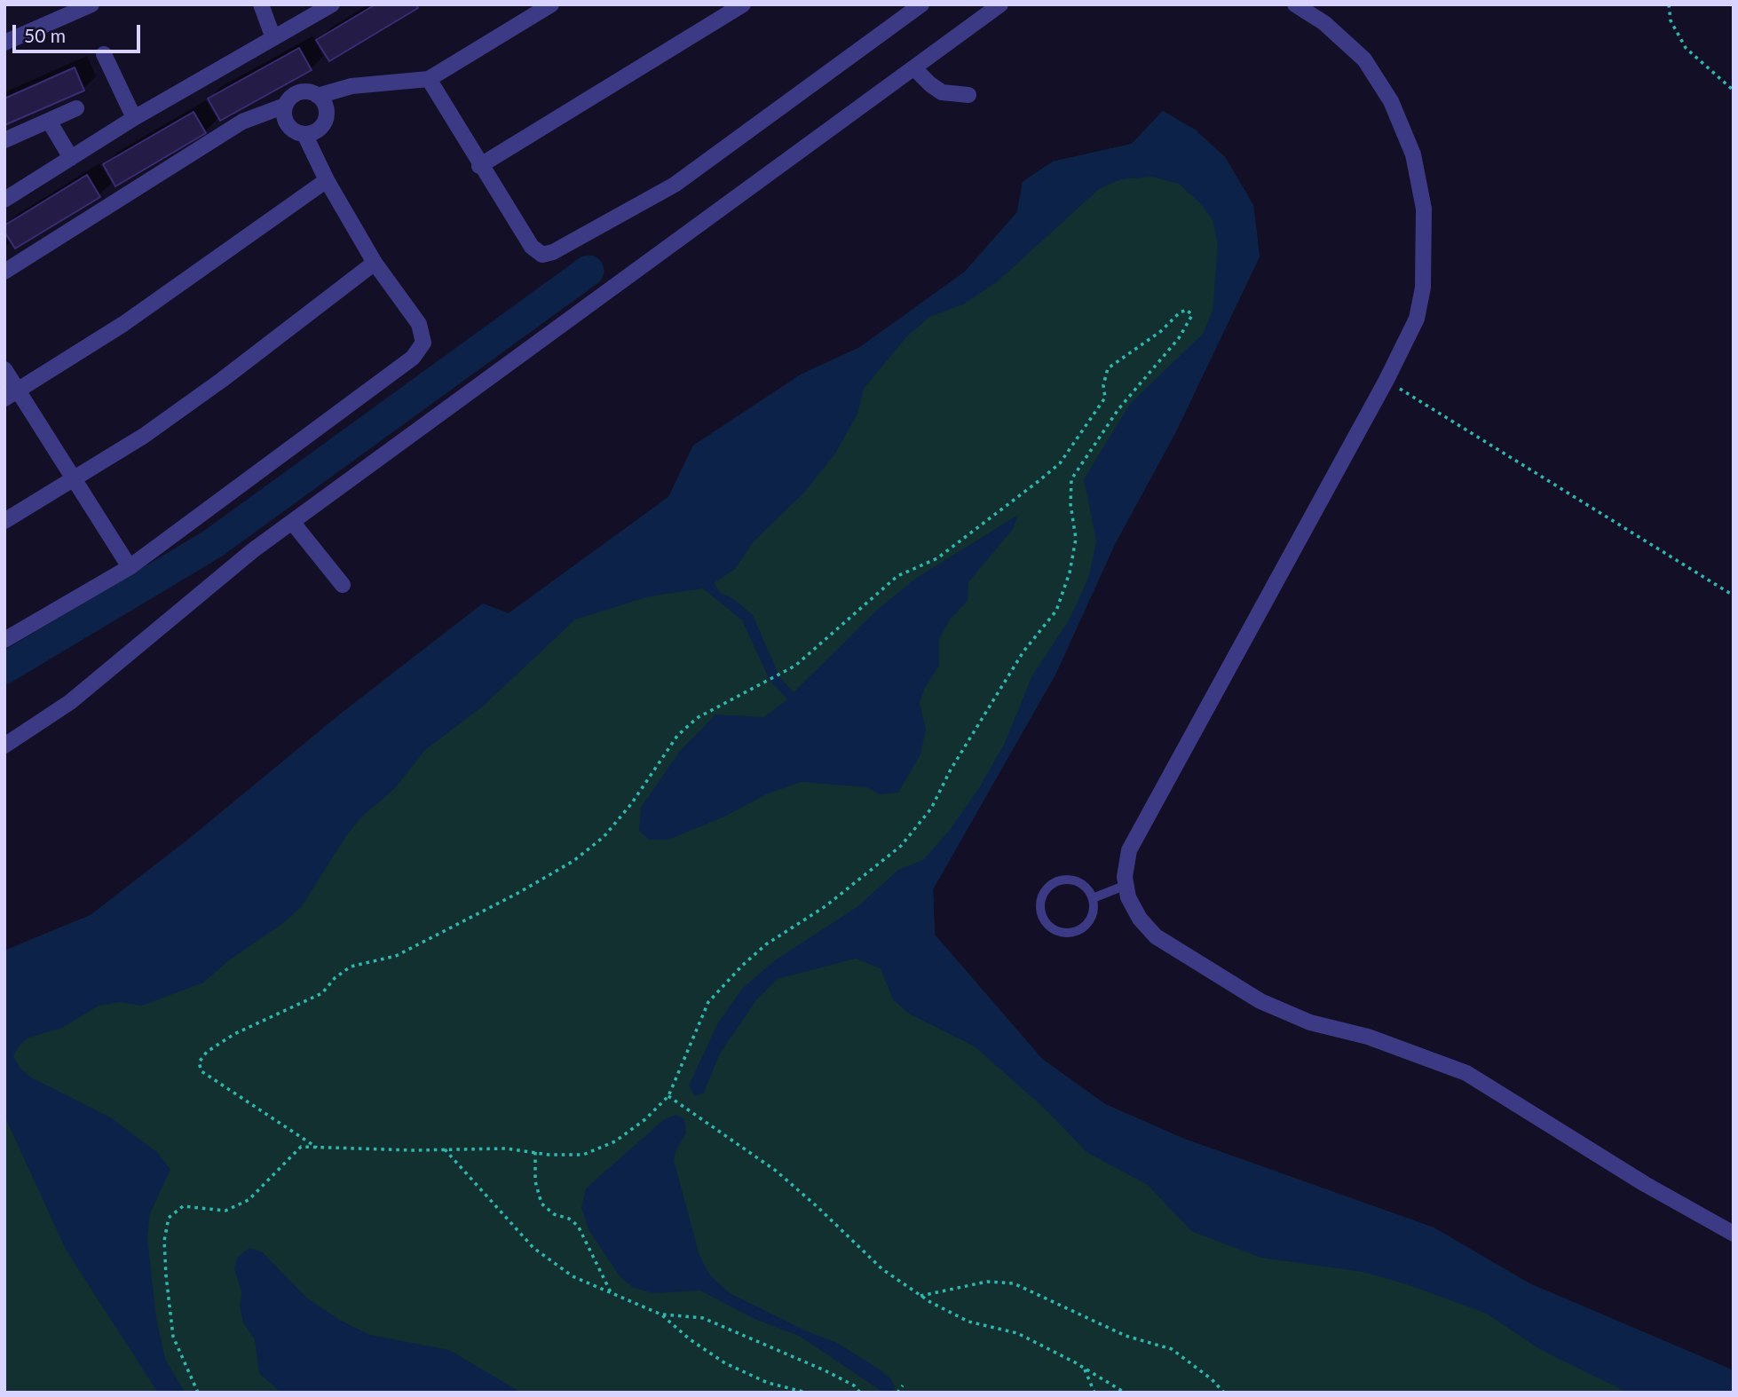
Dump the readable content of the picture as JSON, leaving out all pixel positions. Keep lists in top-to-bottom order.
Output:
{
  "scale_bar": "50 m"
}
